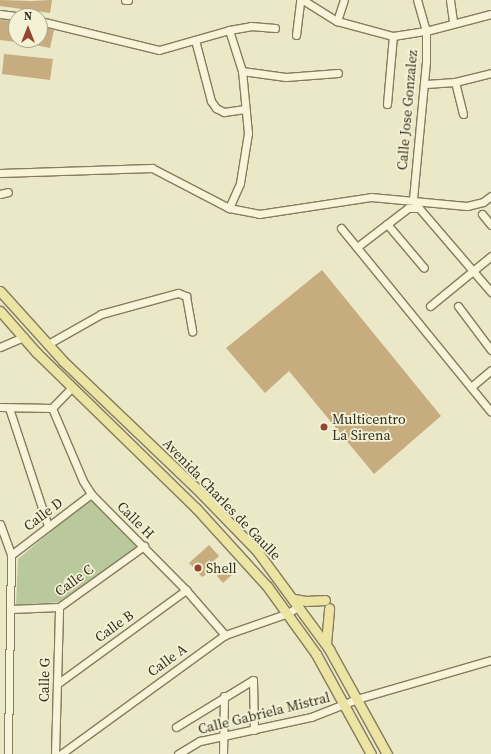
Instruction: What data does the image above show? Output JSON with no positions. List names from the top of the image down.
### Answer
{
  "streets": {
    "main road": ["Avenida Charles de Gaulle"],
    "street": [
      "Calle Jose Gonzalez",
      "Calle D",
      "Calle H",
      "Calle C",
      "Calle B",
      "Calle A",
      "Calle G",
      "Calle Gabriela Mistral"
    ]
  },
  "crossings": [
    ["Avenida Charles de Gaulle", "Calle A"],
    ["Avenida Charles de Gaulle", "Calle Gabriela Mistral"],
    ["Calle D", "Calle H"],
    ["Calle H", "Calle C"],
    ["Calle H", "Calle B"],
    ["Calle H", "Calle A"],
    ["Calle C", "Calle G"],
    ["Calle B", "Calle G"]
  ],
  "places": ["Multicentro La Sirena", "Shell"],
  "north": "top"
}
